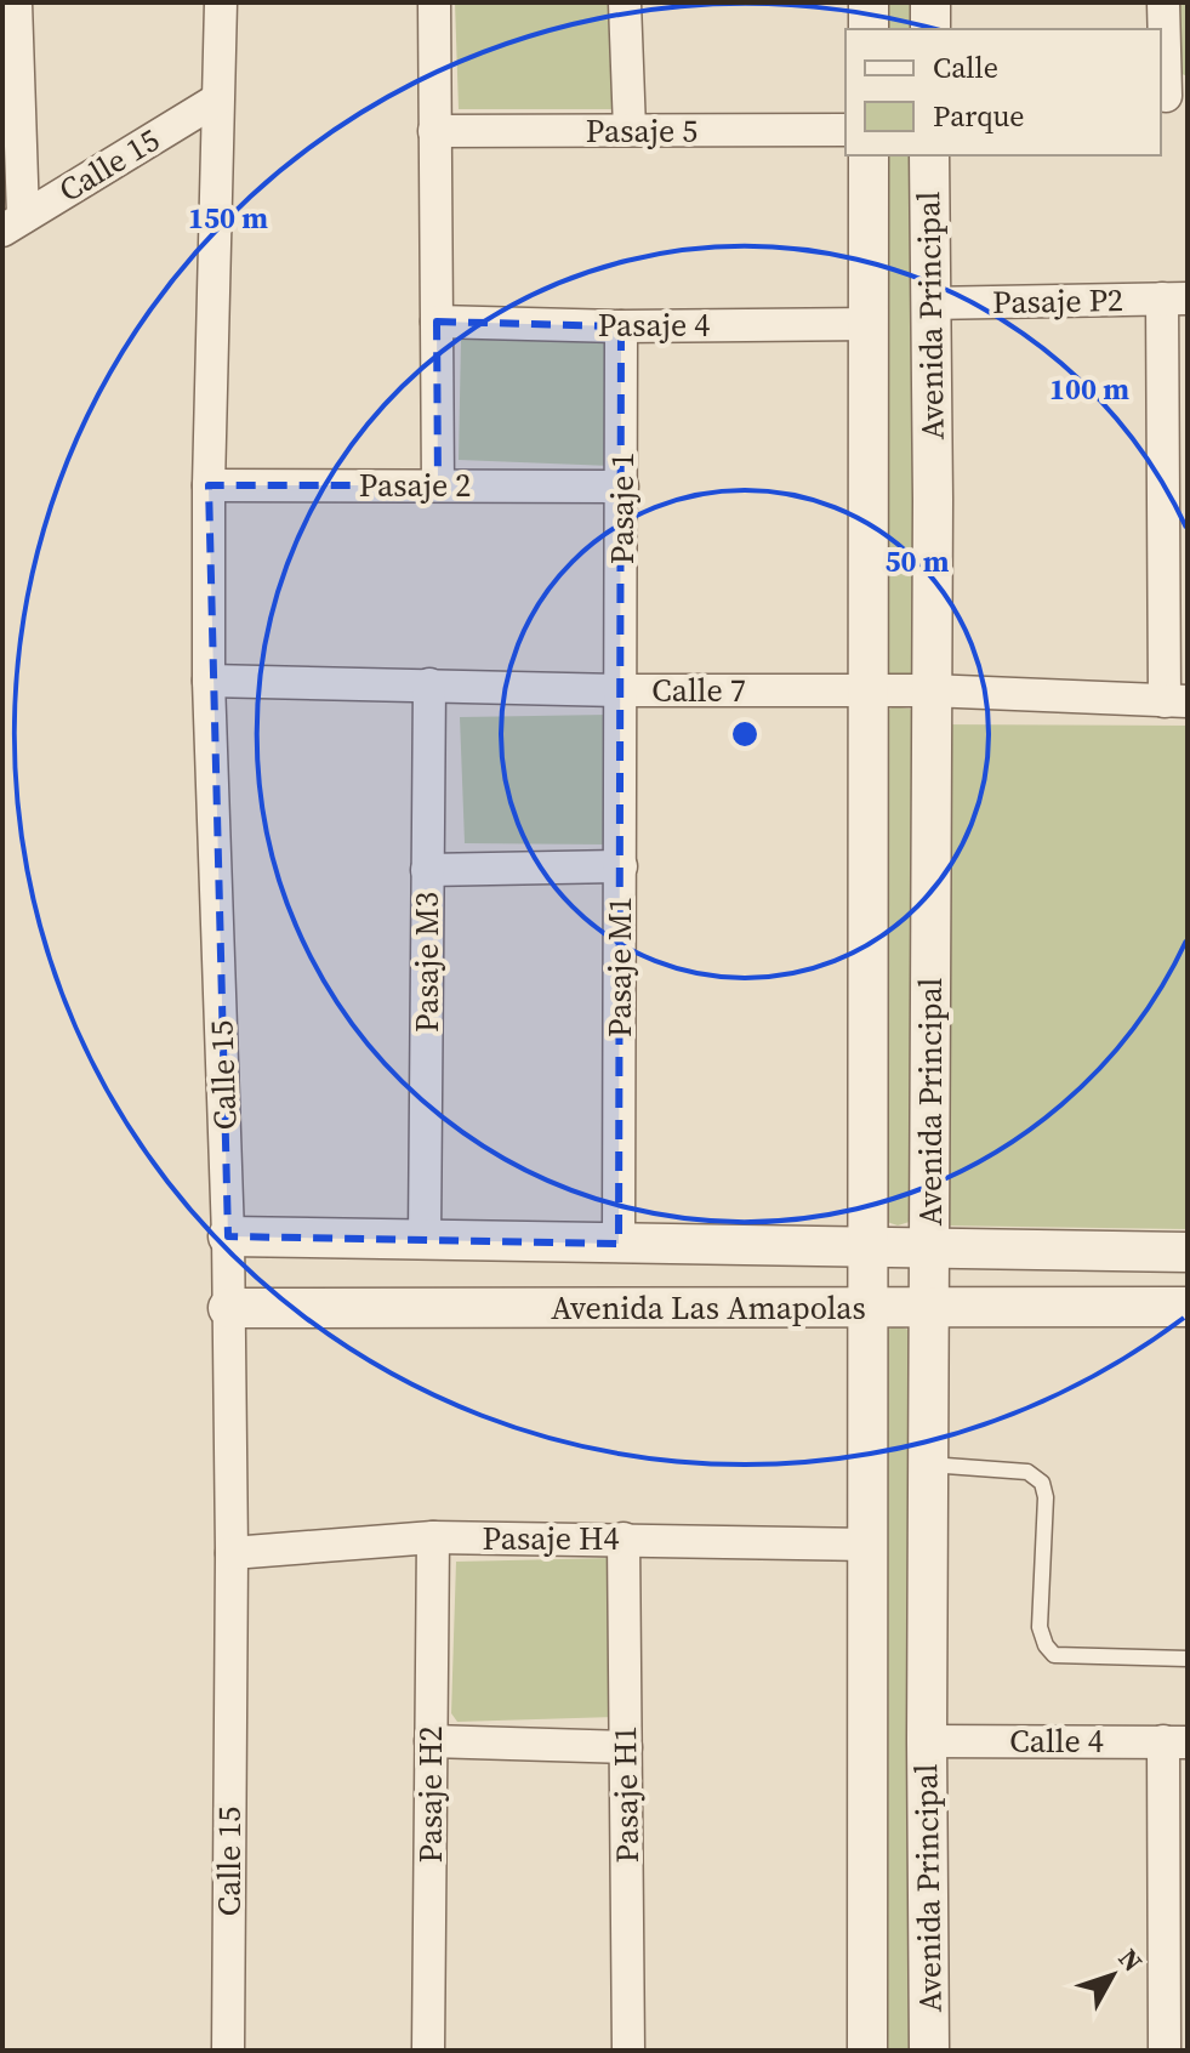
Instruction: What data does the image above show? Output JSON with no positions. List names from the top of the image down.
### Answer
{
  "streets": {
    "street": [
      "Pasaje 5",
      "Calle 15",
      "Pasaje P2",
      "Avenida Principal",
      "Pasaje 4",
      "Pasaje 2",
      "Pasaje 1",
      "Calle 7",
      "Pasaje M3",
      "Pasaje M1",
      "Avenida Las Amapolas",
      "Pasaje H4",
      "Calle 4",
      "Pasaje H2",
      "Pasaje H1"
    ]
  },
  "crossings": [
    ["Calle 15", "Pasaje 2"],
    ["Calle 15", "Calle 7"],
    ["Calle 15", "Avenida Las Amapolas"],
    ["Calle 15", "Pasaje H4"],
    ["Pasaje P2", "Avenida Principal"],
    ["Avenida Principal", "Pasaje 4"],
    ["Avenida Principal", "Calle 7"],
    ["Avenida Principal", "Avenida Las Amapolas"],
    ["Avenida Principal", "Pasaje H4"],
    ["Avenida Principal", "Calle 4"],
    ["Pasaje 4", "Pasaje 1"],
    ["Pasaje 2", "Pasaje 1"],
    ["Pasaje 1", "Calle 7"],
    ["Pasaje 1", "Pasaje M1"],
    ["Calle 7", "Pasaje M3"],
    ["Calle 7", "Pasaje M1"],
    ["Pasaje M3", "Avenida Las Amapolas"],
    ["Pasaje M1", "Avenida Las Amapolas"],
    ["Pasaje H4", "Pasaje H2"],
    ["Pasaje H4", "Pasaje H1"]
  ],
  "legend": ["Calle", "Parque"],
  "north": "top right",
  "rings": ["150 m", "100 m", "50 m"]
}
